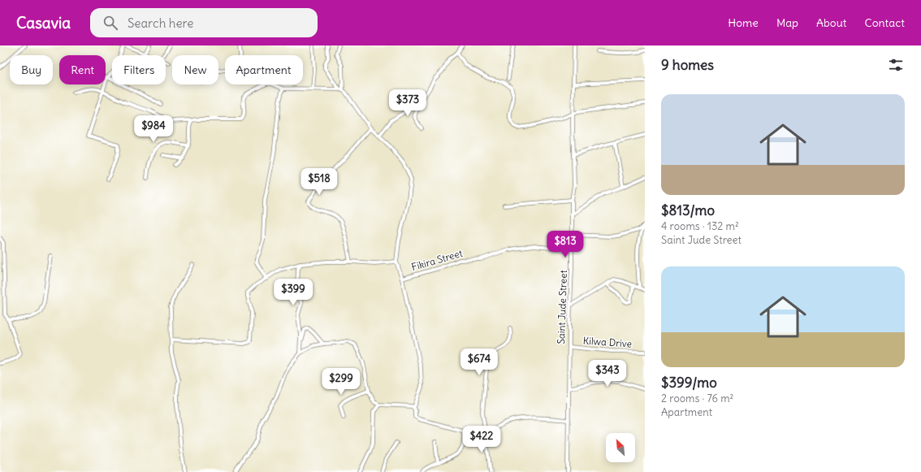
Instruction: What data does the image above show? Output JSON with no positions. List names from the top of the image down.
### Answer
{
  "streets": {
    "street": ["Fikira Street", "Saint Jude Street", "Kilwa Drive"]
  },
  "crossings": [
    ["Fikira Street", "Saint Jude Street"],
    ["Saint Jude Street", "Kilwa Drive"]
  ],
  "north": "top left",
  "page": {
    "header": "Casavia",
    "search": "Search here",
    "nav": [
      "Home",
      "Map",
      "About",
      "Contact"
    ],
    "heading": "9 homes",
    "chip": [
      "Buy",
      "Rent",
      "Filters",
      "New",
      "Apartment"
    ],
    "list": [
      {
        "name": "$813/mo",
        "note": "4 rooms · 132 m² · Saint Jude Street"
      },
      {
        "name": "$399/mo",
        "note": "2 rooms · 76 m² · Apartment"
      }
    ],
    "price": [
      "$373",
      "$984",
      "$518",
      "$813",
      "$399",
      "$674",
      "$343",
      "$299",
      "$422"
    ]
  }
}
